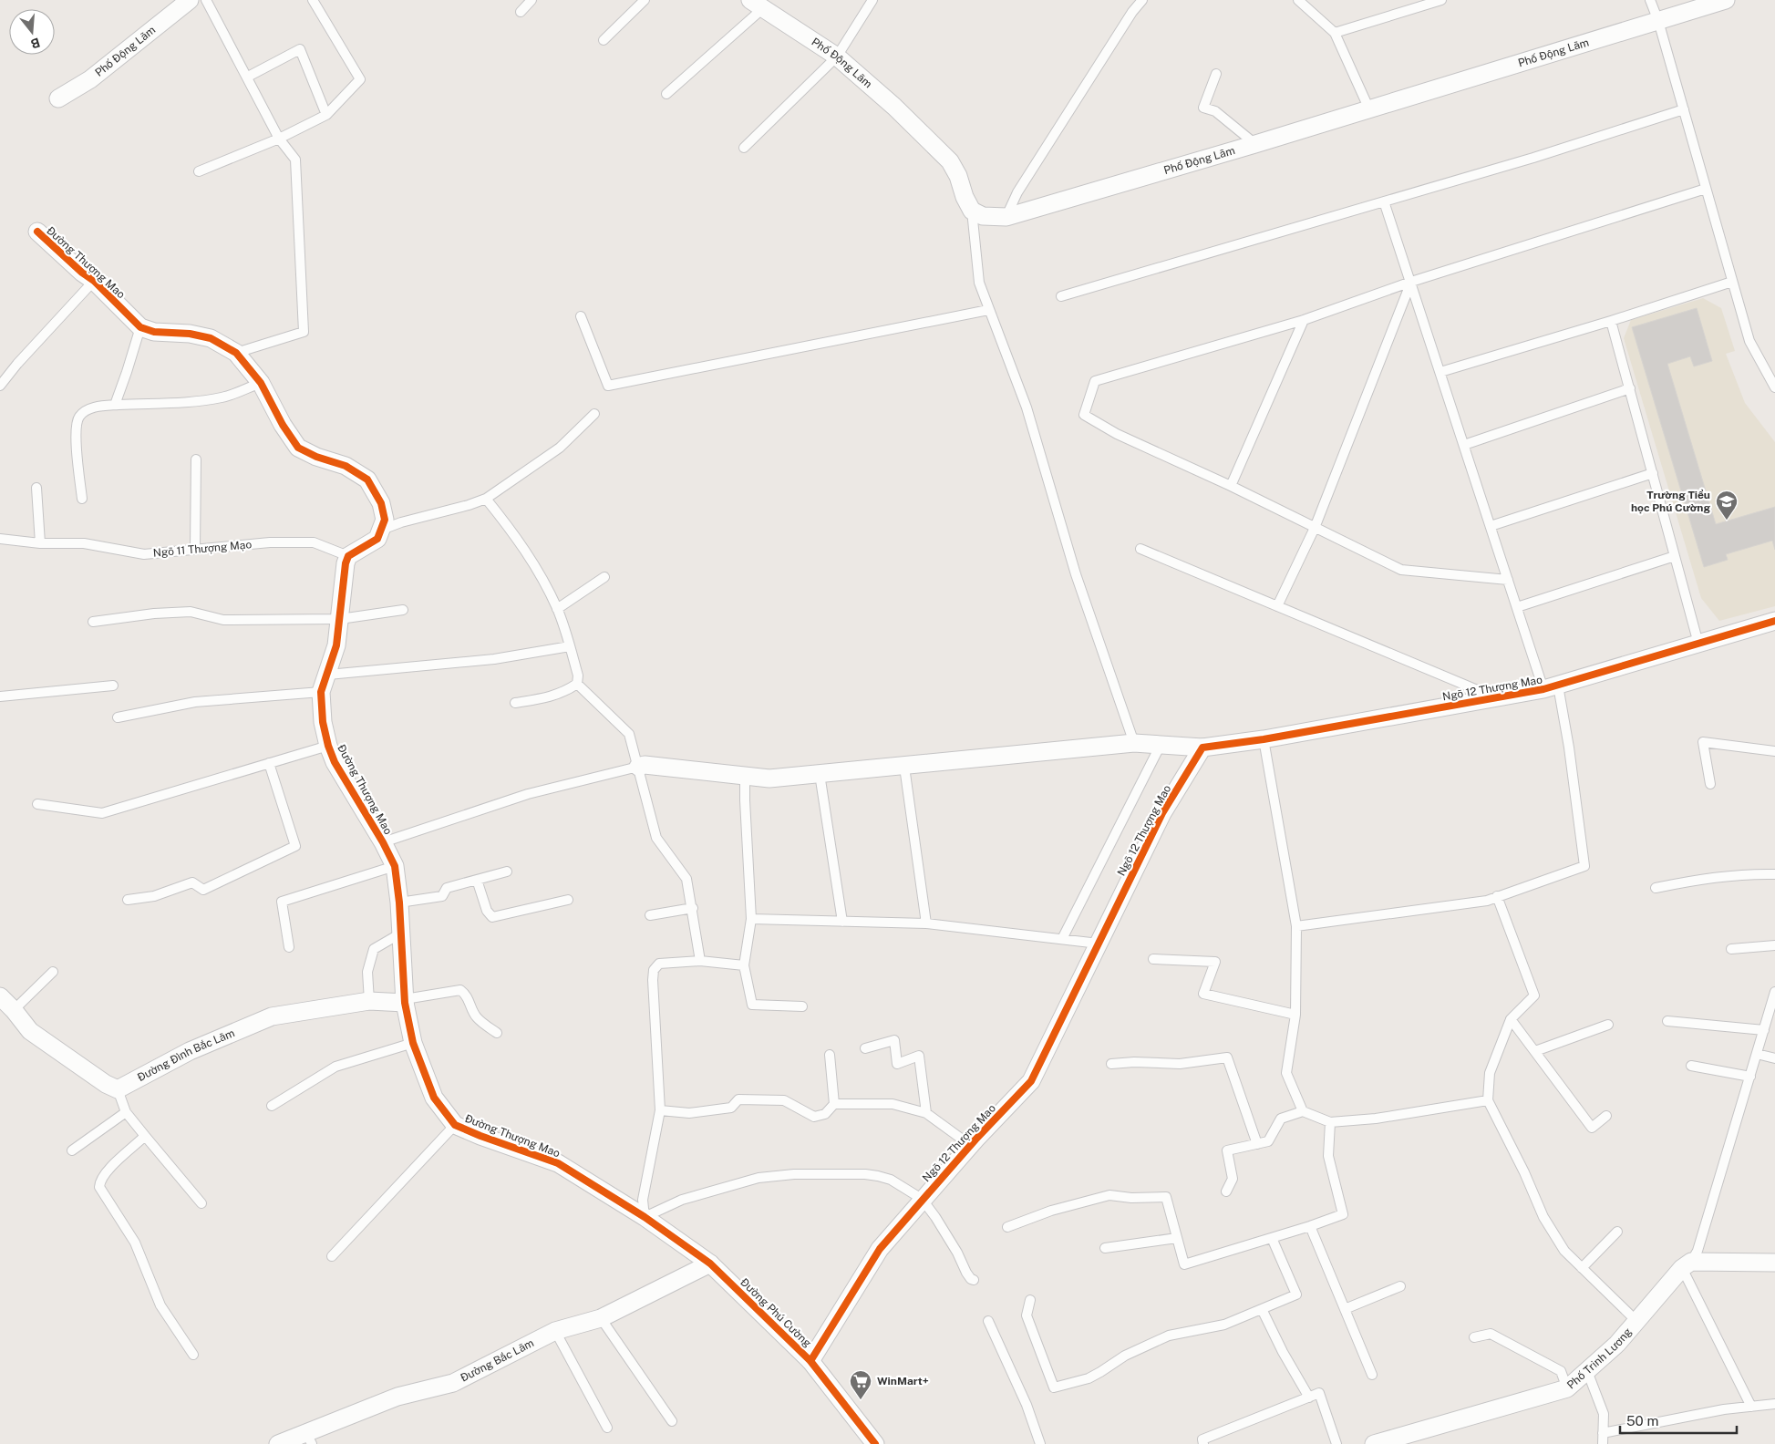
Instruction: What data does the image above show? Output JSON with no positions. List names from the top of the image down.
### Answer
{
  "streets": {
    "street": [
      "Phố Động Lãm",
      "Đường Thượng Mao",
      "Ngõ 12 Thượng Mao",
      "Đường Đình Bắc Lãm",
      "Đường Phú Cường",
      "Phố Trinh Lương",
      "Đường Bắc Lãm"
    ],
    "lane": ["Ngõ 11 Thượng Mạo"]
  },
  "crossings": [
    ["Đường Thượng Mao", "Ngõ 11 Thượng Mạo"],
    ["Đường Thượng Mao", "Đường Đình Bắc Lãm"],
    ["Đường Thượng Mao", "Đường Phú Cường"],
    ["Đường Thượng Mao", "Đường Bắc Lãm"],
    ["Ngõ 12 Thượng Mao", "Đường Phú Cường"],
    ["Đường Phú Cường", "Đường Bắc Lãm"]
  ],
  "places": {
    "school or university": ["Trường Tiểu học Phú Cường"],
    "supermarket": ["WinMart+"]
  },
  "scale_bar": "50 m",
  "north": "bottom"
}
